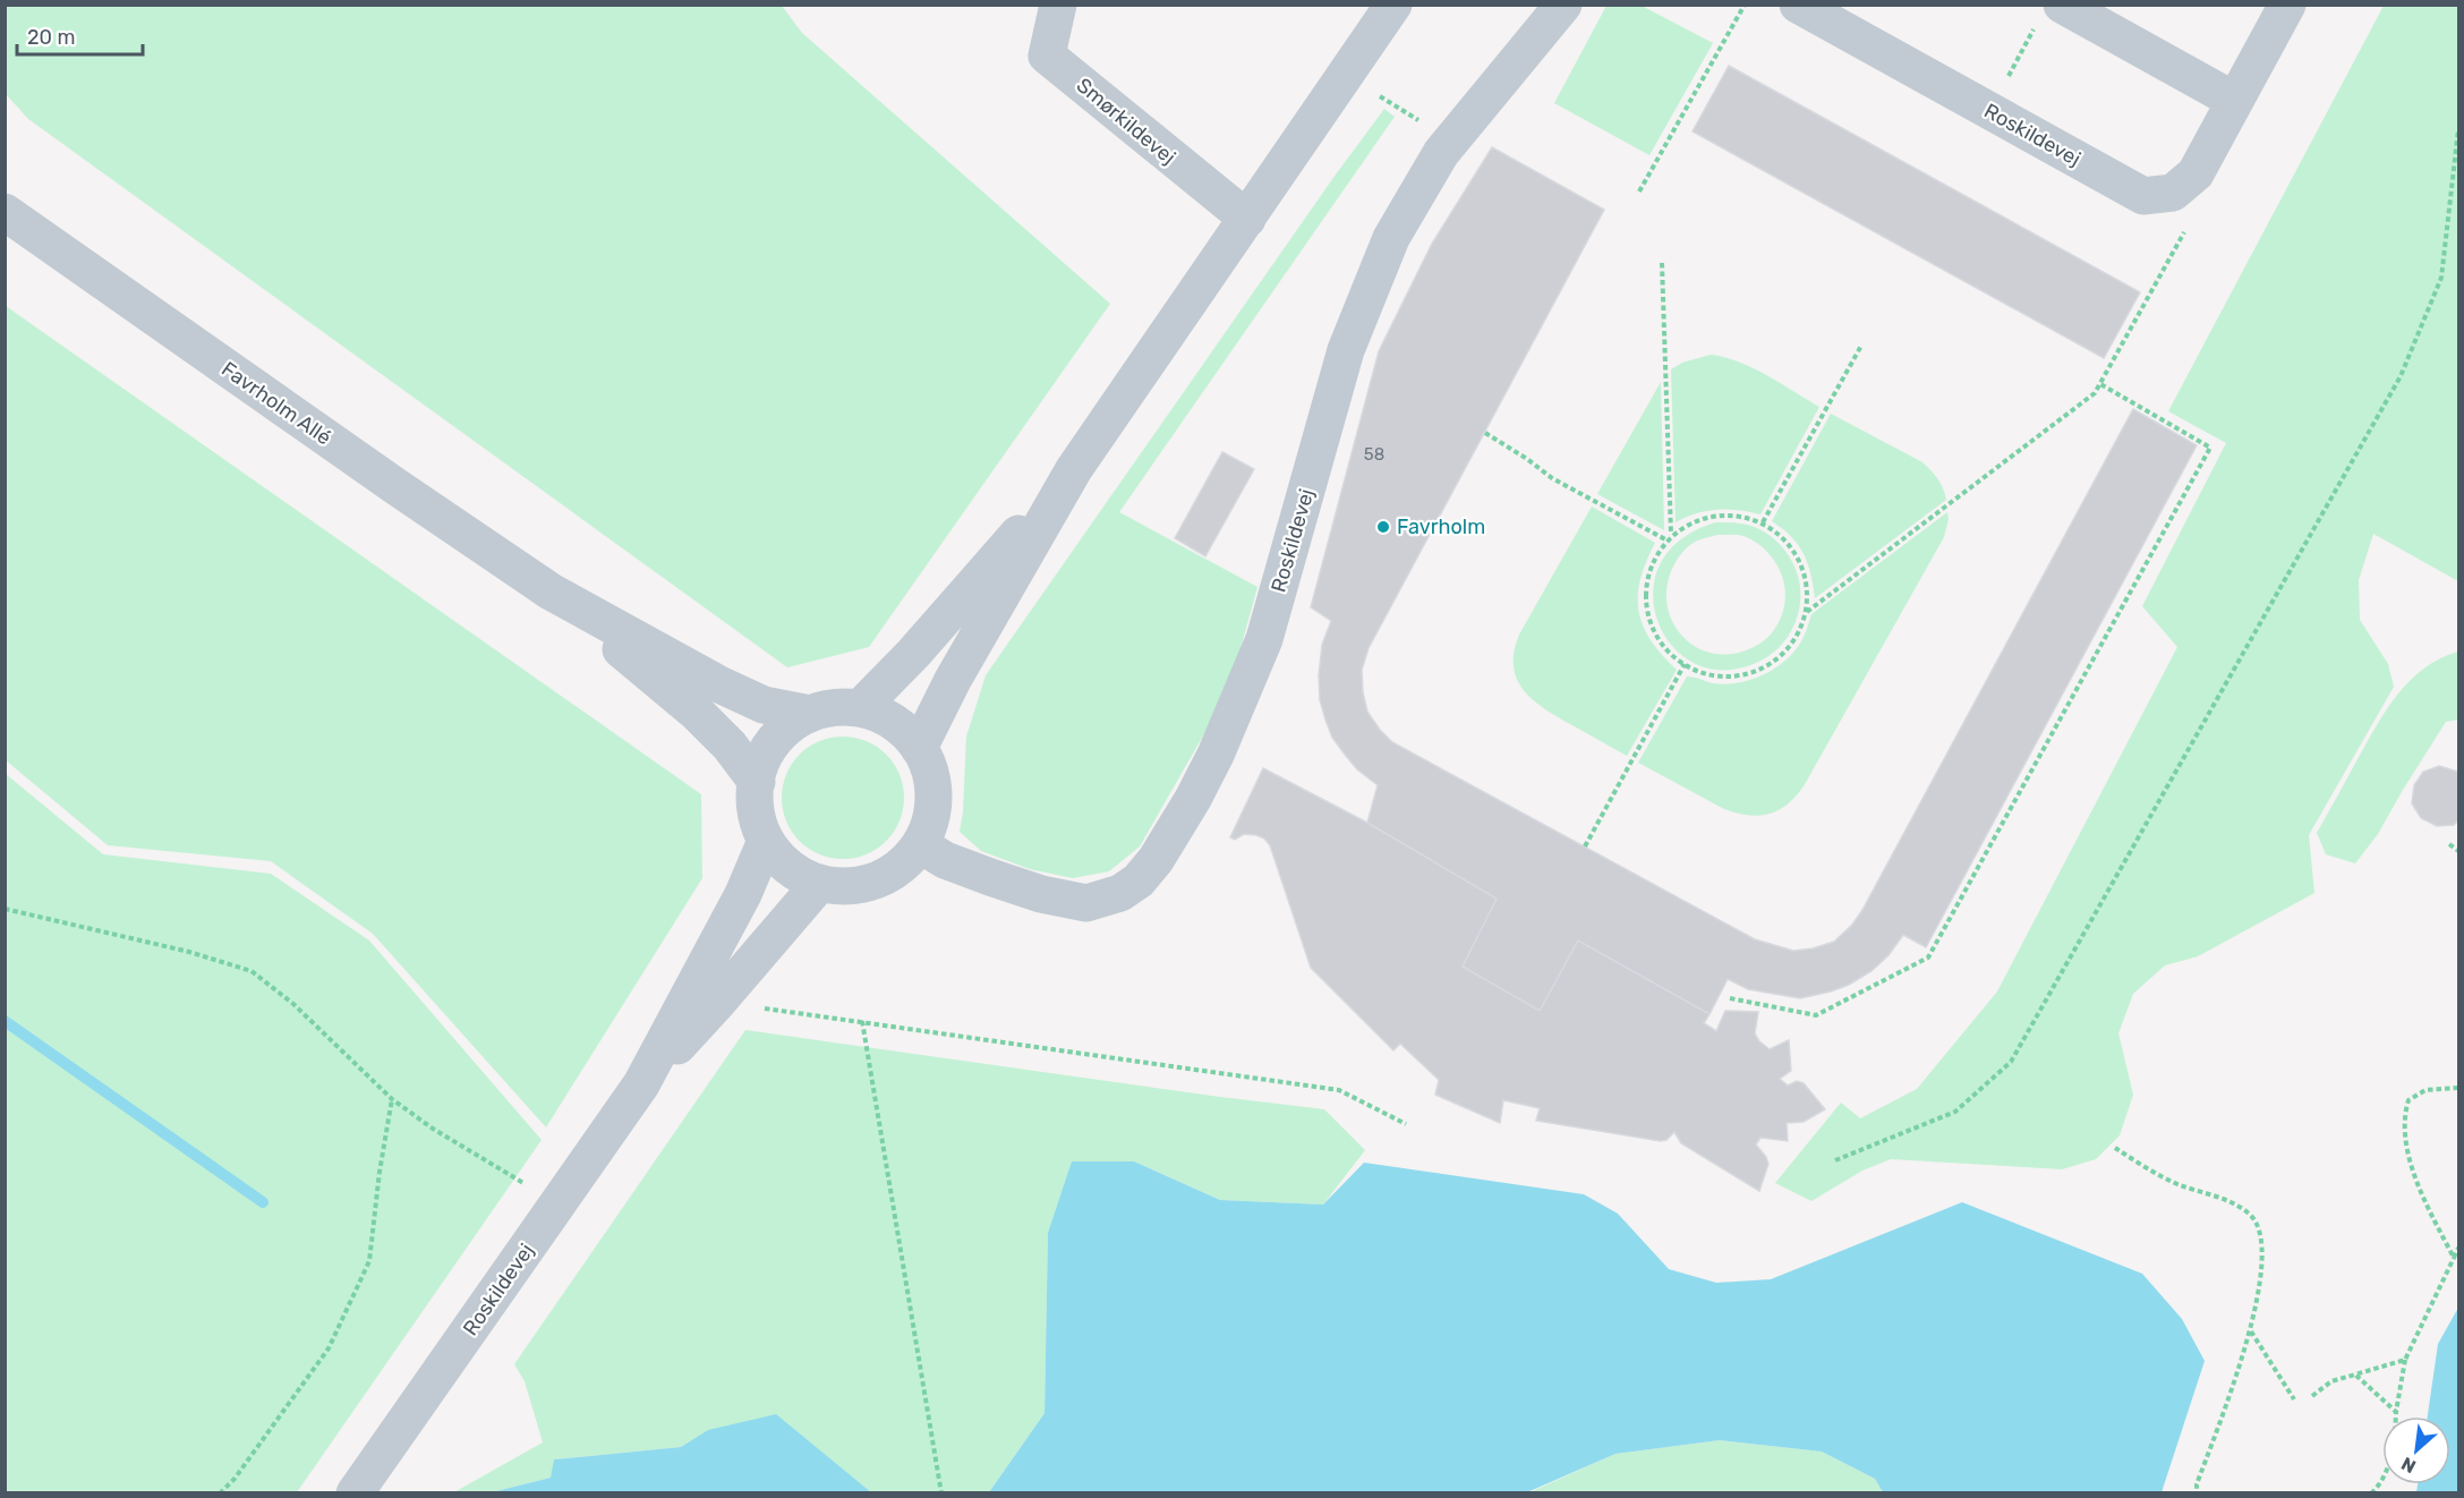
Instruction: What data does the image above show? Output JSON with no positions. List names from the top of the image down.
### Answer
{
  "streets": {
    "street": ["Smørkildevej", "Roskildevej", "Favrholm Allé"]
  },
  "crossings": [
    ["Roskildevej", "Favrholm Allé"]
  ],
  "places": ["Favrholm"],
  "house_numbers": ["58"],
  "scale_bar": "20 m",
  "north": "bottom left"
}
